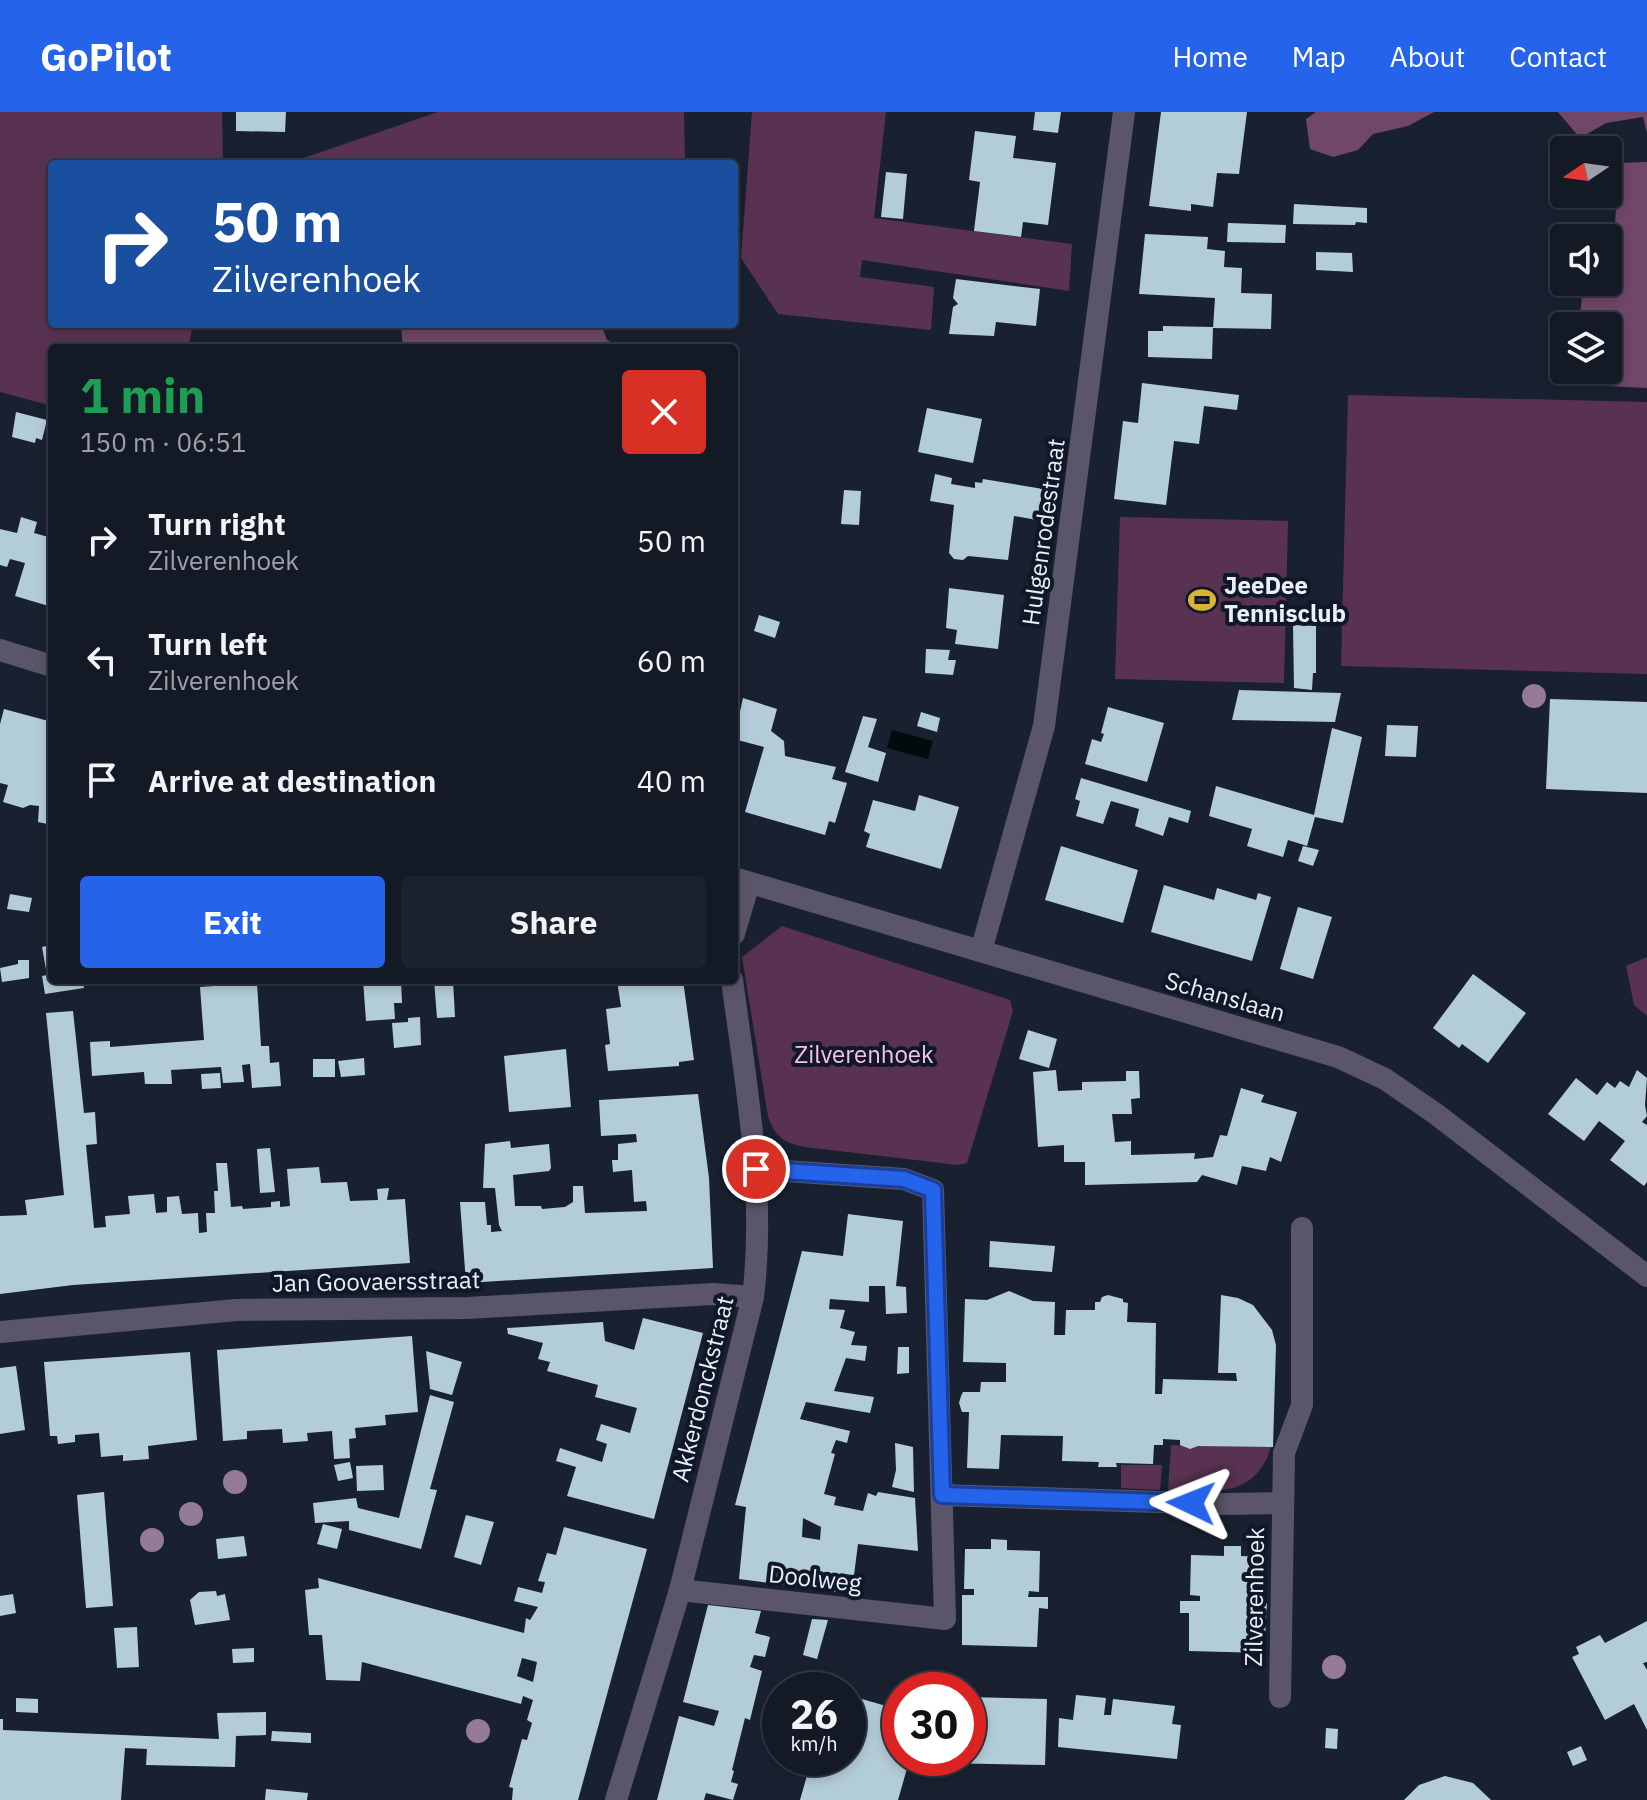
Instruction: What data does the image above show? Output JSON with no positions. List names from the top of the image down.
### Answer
{
  "streets": {
    "street": [
      "Hulgenrodestraat",
      "Schanslaan",
      "Jan Goovaersstraat",
      "Akkerdonckstraat",
      "Doolweg",
      "Zilverenhoek"
    ]
  },
  "crossings": [
    ["Hulgenrodestraat", "Schanslaan"],
    ["Jan Goovaersstraat", "Akkerdonckstraat"],
    ["Akkerdonckstraat", "Doolweg"],
    ["Doolweg", "Zilverenhoek"]
  ],
  "parks": ["Zilverenhoek"],
  "places": {
    "sports": ["JeeDee Tennisclub"]
  },
  "north": "left",
  "page": {
    "header": "GoPilot",
    "nav": [
      "Home",
      "Map",
      "About",
      "Contact"
    ],
    "turn": ["50 m", "Zilverenhoek"],
    "heading": ["1 min", "150 m · 06:51"],
    "list": [
      {
        "name": "Turn right",
        "note": "Zilverenhoek",
        "value": "50 m"
      },
      {
        "name": "Turn left",
        "note": "Zilverenhoek",
        "value": "60 m"
      },
      {
        "name": "Arrive at destination",
        "value": "40 m"
      }
    ],
    "buttons": ["Exit", "Share"],
    "speed": "26 km/h",
    "limit": "30"
  }
}
